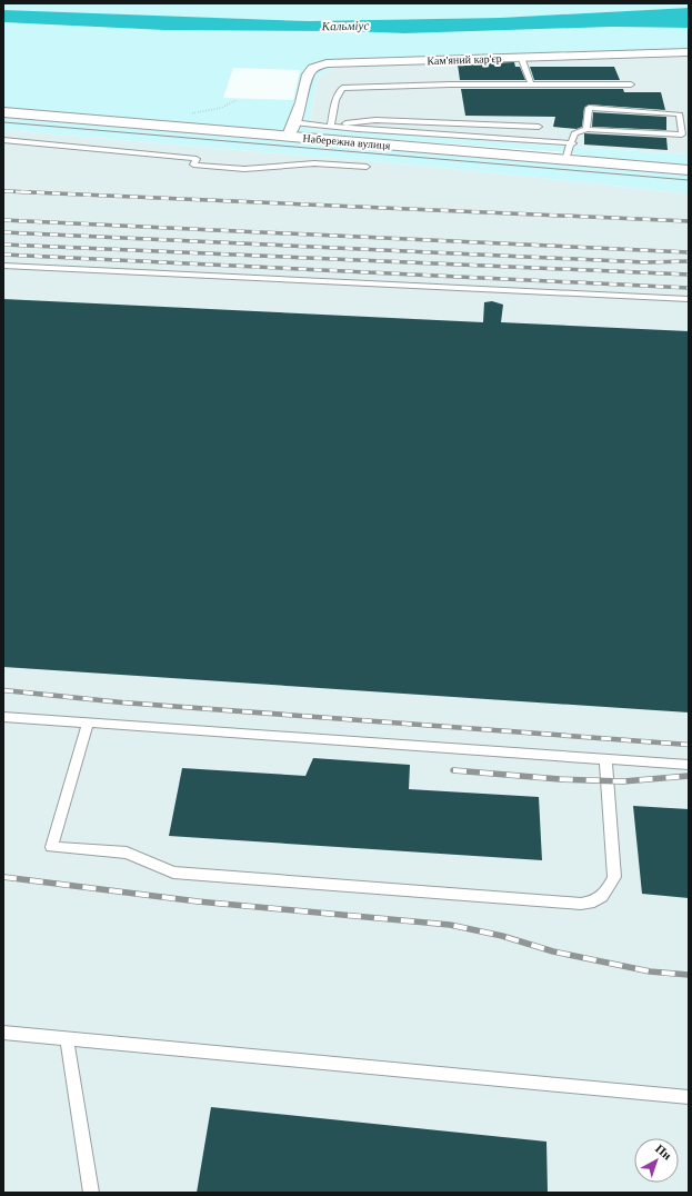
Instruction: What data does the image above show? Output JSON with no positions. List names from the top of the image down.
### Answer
{
  "streets": {
    "highway": ["Набережна вулиця"],
    "street": ["Кам'яний кар'єр"]
  },
  "crossings": [
    ["Кам'яний кар'єр", "Набережна вулиця"]
  ],
  "water": ["Кальміус"],
  "north": "top right"
}
